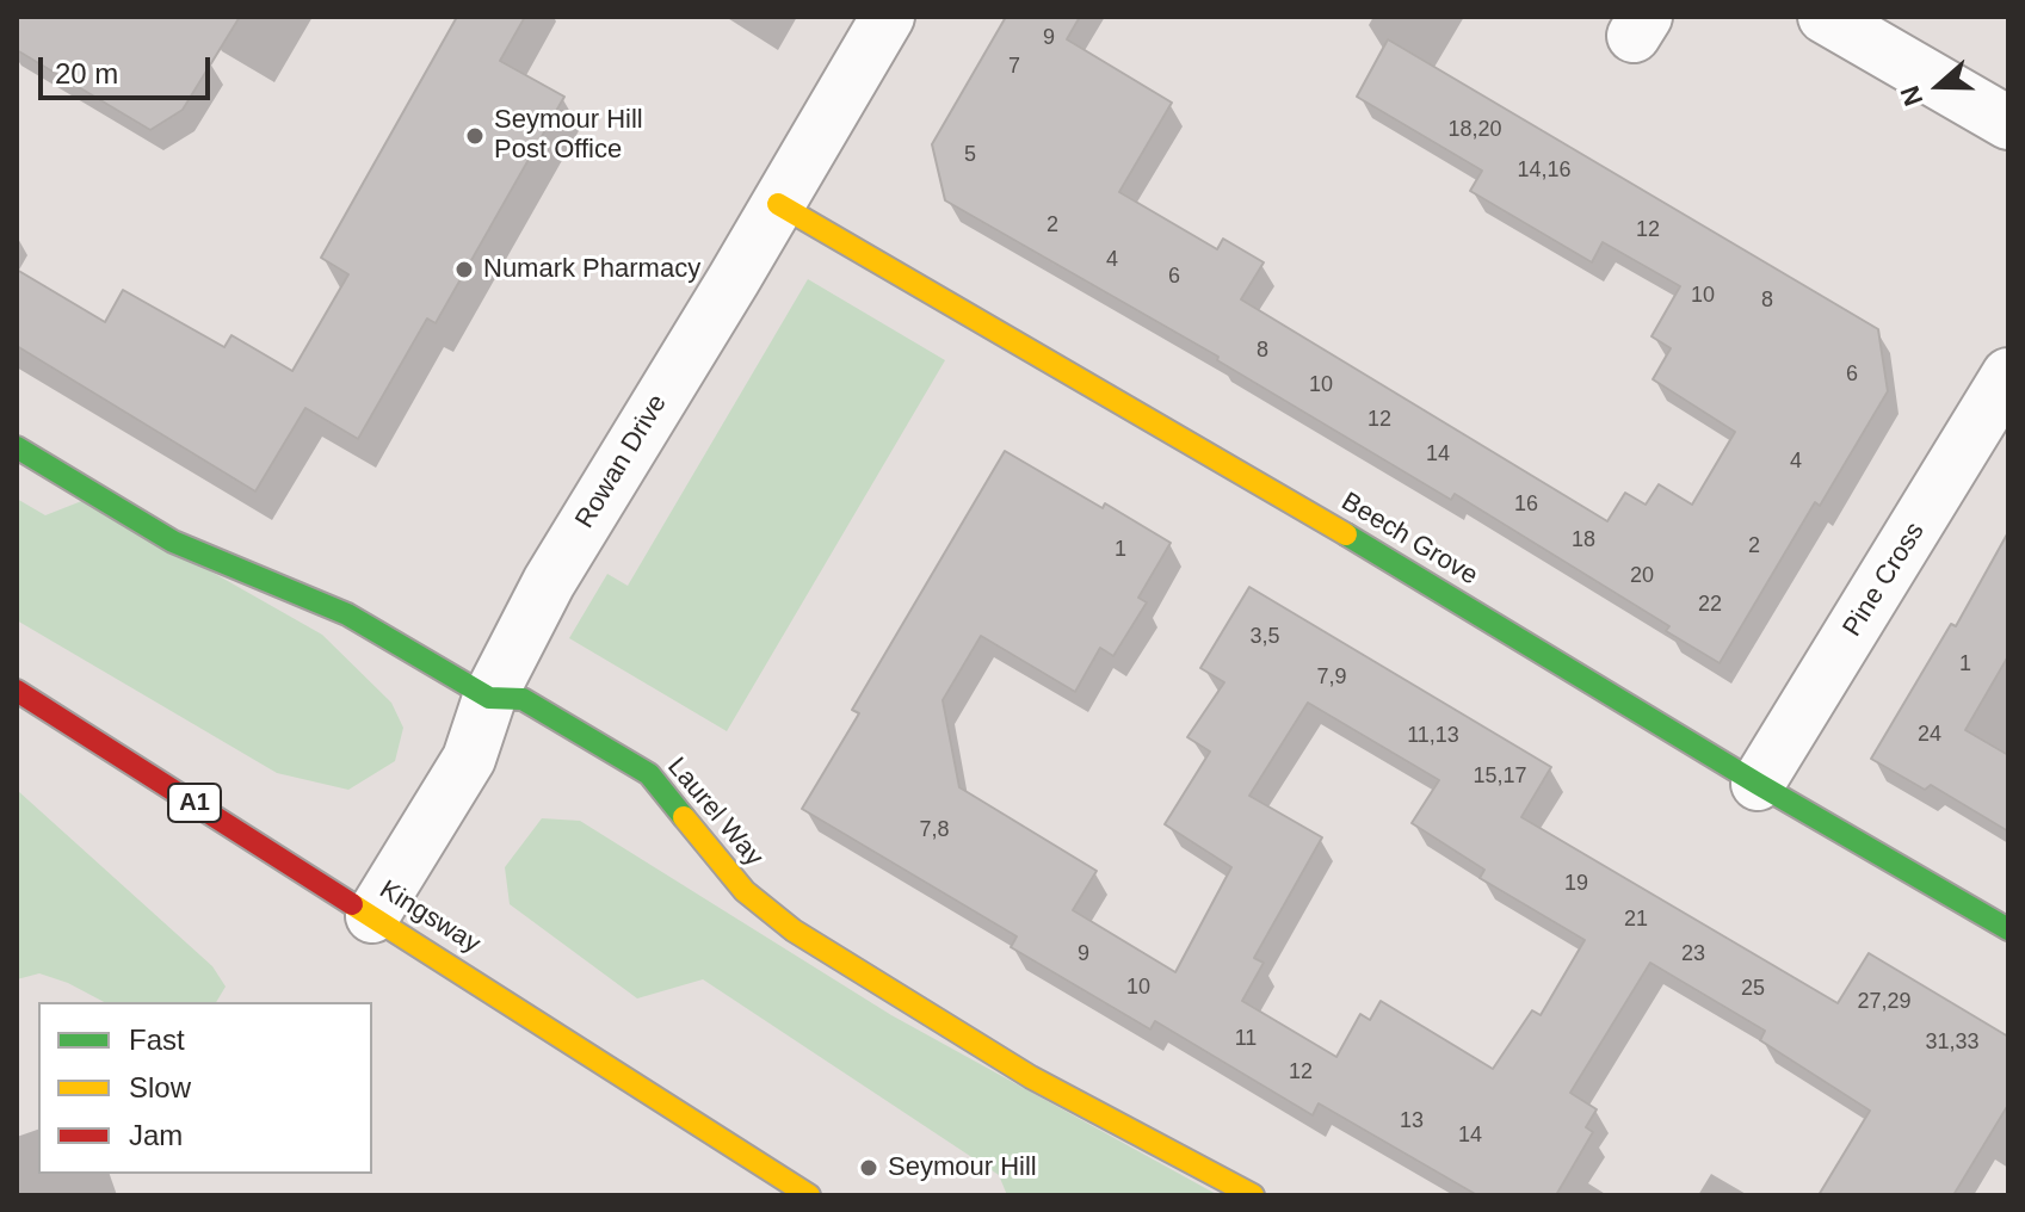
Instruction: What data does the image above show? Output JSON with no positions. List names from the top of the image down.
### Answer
{
  "streets": {
    "street": [
      "Rowan Drive",
      "Beech Grove",
      "Pine Cross",
      "A1",
      "Laurel Way",
      "Kingsway"
    ]
  },
  "crossings": [
    ["Rowan Drive", "Beech Grove"],
    ["Rowan Drive", "Laurel Way"],
    ["Rowan Drive", "Kingsway"],
    ["Beech Grove", "Pine Cross"]
  ],
  "places": ["Seymour Hill Post Office", "Numark Pharmacy", "Seymour Hill"],
  "house_numbers": [
    "9",
    "7",
    "18,20",
    "5",
    "14,16",
    "2",
    "12",
    "4",
    "6",
    "10",
    "8",
    "8",
    "6",
    "10",
    "12",
    "14",
    "4",
    "16",
    "18",
    "2",
    "1",
    "20",
    "22",
    "3,5",
    "1",
    "7,9",
    "24",
    "11,13",
    "15,17",
    "7,8",
    "19",
    "21",
    "9",
    "23",
    "10",
    "25",
    "27,29",
    "11",
    "31,33",
    "12",
    "13",
    "14"
  ],
  "legend": ["Fast", "Slow", "Jam"],
  "scale_bar": "20 m",
  "north": "left"
}
